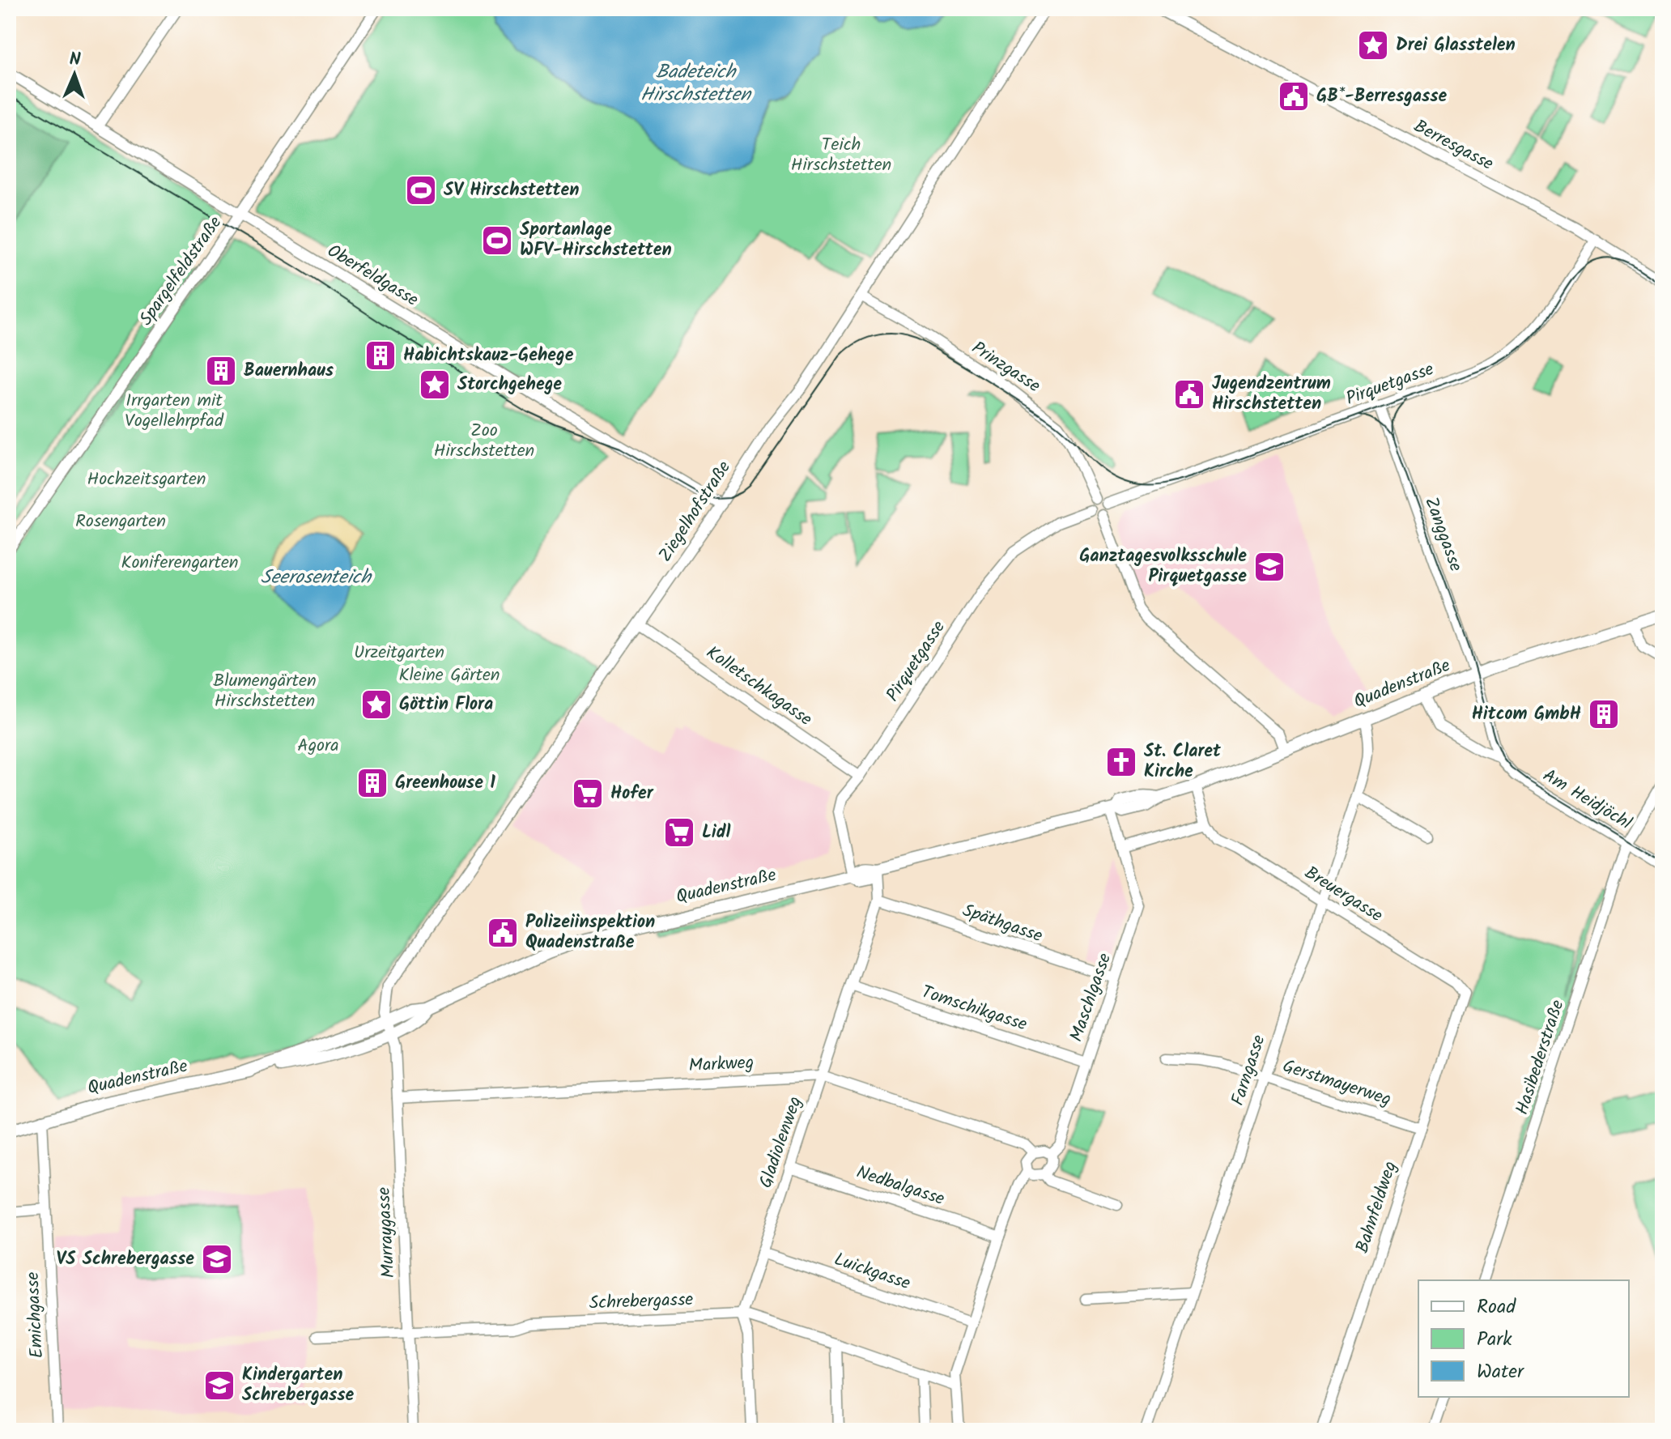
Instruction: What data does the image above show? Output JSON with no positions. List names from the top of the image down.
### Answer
{
  "streets": {
    "street": [
      "Berresgasse",
      "Spargelfeldstraße",
      "Oberfeldgasse",
      "Prinzgasse",
      "Pirquetgasse",
      "Ziegelhofstraße",
      "Zanggasse",
      "Quadenstraße",
      "Kolletschkagasse",
      "Am Heidjöchl",
      "Breuergasse",
      "Späthgasse",
      "Maschlgasse",
      "Tomschikgasse",
      "Hasibederstraße",
      "Markweg",
      "Farngasse",
      "Gerstmayerweg",
      "Gladiolenweg",
      "Nedbalgasse",
      "Bahnfeldweg",
      "Murraygasse",
      "Luickgasse",
      "Schrebergasse",
      "Emichgasse"
    ]
  },
  "crossings": [
    ["Berresgasse", "Pirquetgasse"],
    ["Spargelfeldstraße", "Oberfeldgasse"],
    ["Oberfeldgasse", "Ziegelhofstraße"],
    ["Prinzgasse", "Pirquetgasse"],
    ["Prinzgasse", "Ziegelhofstraße"],
    ["Pirquetgasse", "Zanggasse"],
    ["Pirquetgasse", "Quadenstraße"],
    ["Pirquetgasse", "Kolletschkagasse"],
    ["Ziegelhofstraße", "Quadenstraße"],
    ["Ziegelhofstraße", "Kolletschkagasse"],
    ["Ziegelhofstraße", "Murraygasse"],
    ["Zanggasse", "Quadenstraße"],
    ["Zanggasse", "Am Heidjöchl"],
    ["Quadenstraße", "Am Heidjöchl"],
    ["Quadenstraße", "Maschlgasse"],
    ["Quadenstraße", "Farngasse"],
    ["Quadenstraße", "Gladiolenweg"],
    ["Quadenstraße", "Murraygasse"],
    ["Quadenstraße", "Emichgasse"],
    ["Am Heidjöchl", "Hasibederstraße"],
    ["Breuergasse", "Farngasse"],
    ["Breuergasse", "Bahnfeldweg"],
    ["Späthgasse", "Maschlgasse"],
    ["Späthgasse", "Gladiolenweg"],
    ["Maschlgasse", "Tomschikgasse"],
    ["Maschlgasse", "Markweg"],
    ["Tomschikgasse", "Gladiolenweg"],
    ["Markweg", "Gladiolenweg"],
    ["Markweg", "Murraygasse"],
    ["Farngasse", "Gerstmayerweg"],
    ["Gerstmayerweg", "Bahnfeldweg"],
    ["Gladiolenweg", "Nedbalgasse"],
    ["Gladiolenweg", "Luickgasse"],
    ["Gladiolenweg", "Schrebergasse"],
    ["Murraygasse", "Schrebergasse"]
  ],
  "water": ["Badeteich Hirschstetten", "Seerosenteich"],
  "parks": [
    "Teich Hirschstetten",
    "Irrgarten mit Vogellehrpfad",
    "Zoo Hirschstetten",
    "Hochzeitsgarten",
    "Rosengarten",
    "Koniferengarten",
    "Urzeitgarten",
    "Kleine Gärten",
    "Blumengärten Hirschstetten",
    "Agora"
  ],
  "places": {
    "place": ["Drei Glasstelen", "Storchgehege", "Göttin Flora"],
    "public building": ["GB*-Berresgasse", "Jugendzentrum Hirschstetten", "Polizeiinspektion Quadenstraße"],
    "sports": ["SV Hirschstetten", "Sportanlage WFV-Hirschstetten"],
    "building": [
      "Habichtskauz-Gehege",
      "Bauernhaus",
      "Hitcom GmbH",
      "Greenhouse 1"
    ],
    "school or university": ["Ganztagesvolksschule Pirquetgasse", "VS Schrebergasse", "Kindergarten Schrebergasse"],
    "church": ["St. Claret Kirche"],
    "supermarket": ["Hofer", "Lidl"]
  },
  "legend": ["Road", "Park", "Water"],
  "north": "top"
}
